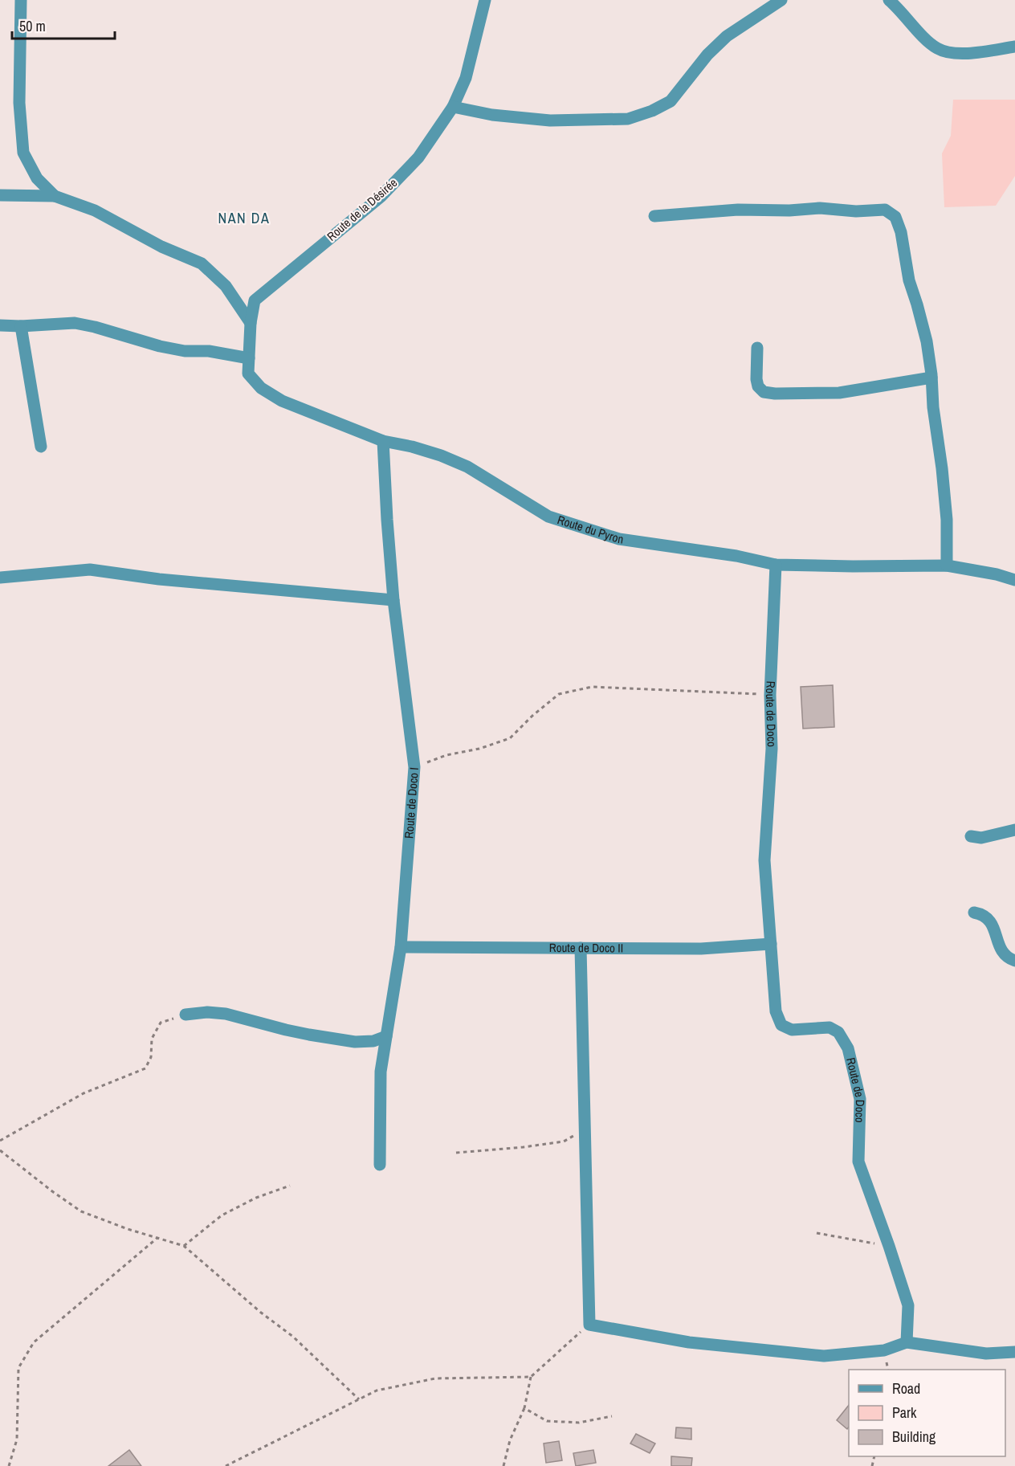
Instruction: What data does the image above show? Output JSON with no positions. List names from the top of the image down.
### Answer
{
  "streets": {
    "street": [
      "Route de la Désirée",
      "Route du Pyron",
      "Route de Doco",
      "Route de Doco I",
      "Route de Doco II"
    ]
  },
  "crossings": [
    ["Route de la Désirée", "Route du Pyron"],
    ["Route du Pyron", "Route de Doco"],
    ["Route du Pyron", "Route de Doco I"],
    ["Route de Doco", "Route de Doco II"],
    ["Route de Doco I", "Route de Doco II"]
  ],
  "districts": ["NAN DA"],
  "legend": ["Road", "Park", "Building"],
  "scale_bar": "50 m"
}
